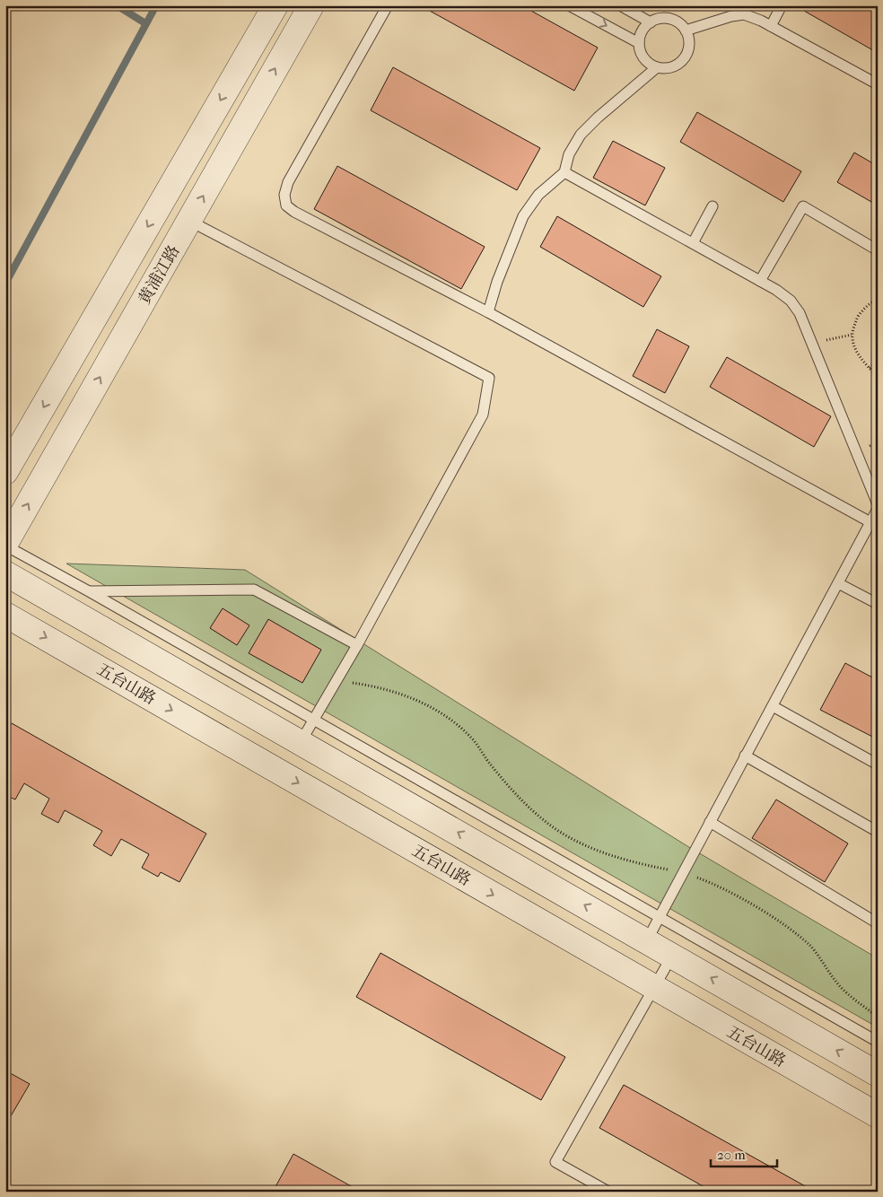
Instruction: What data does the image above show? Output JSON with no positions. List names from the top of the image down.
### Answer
{
  "streets": {
    "main road": ["黄浦江路", "五台山路"]
  },
  "scale_bar": "20 m"
}
